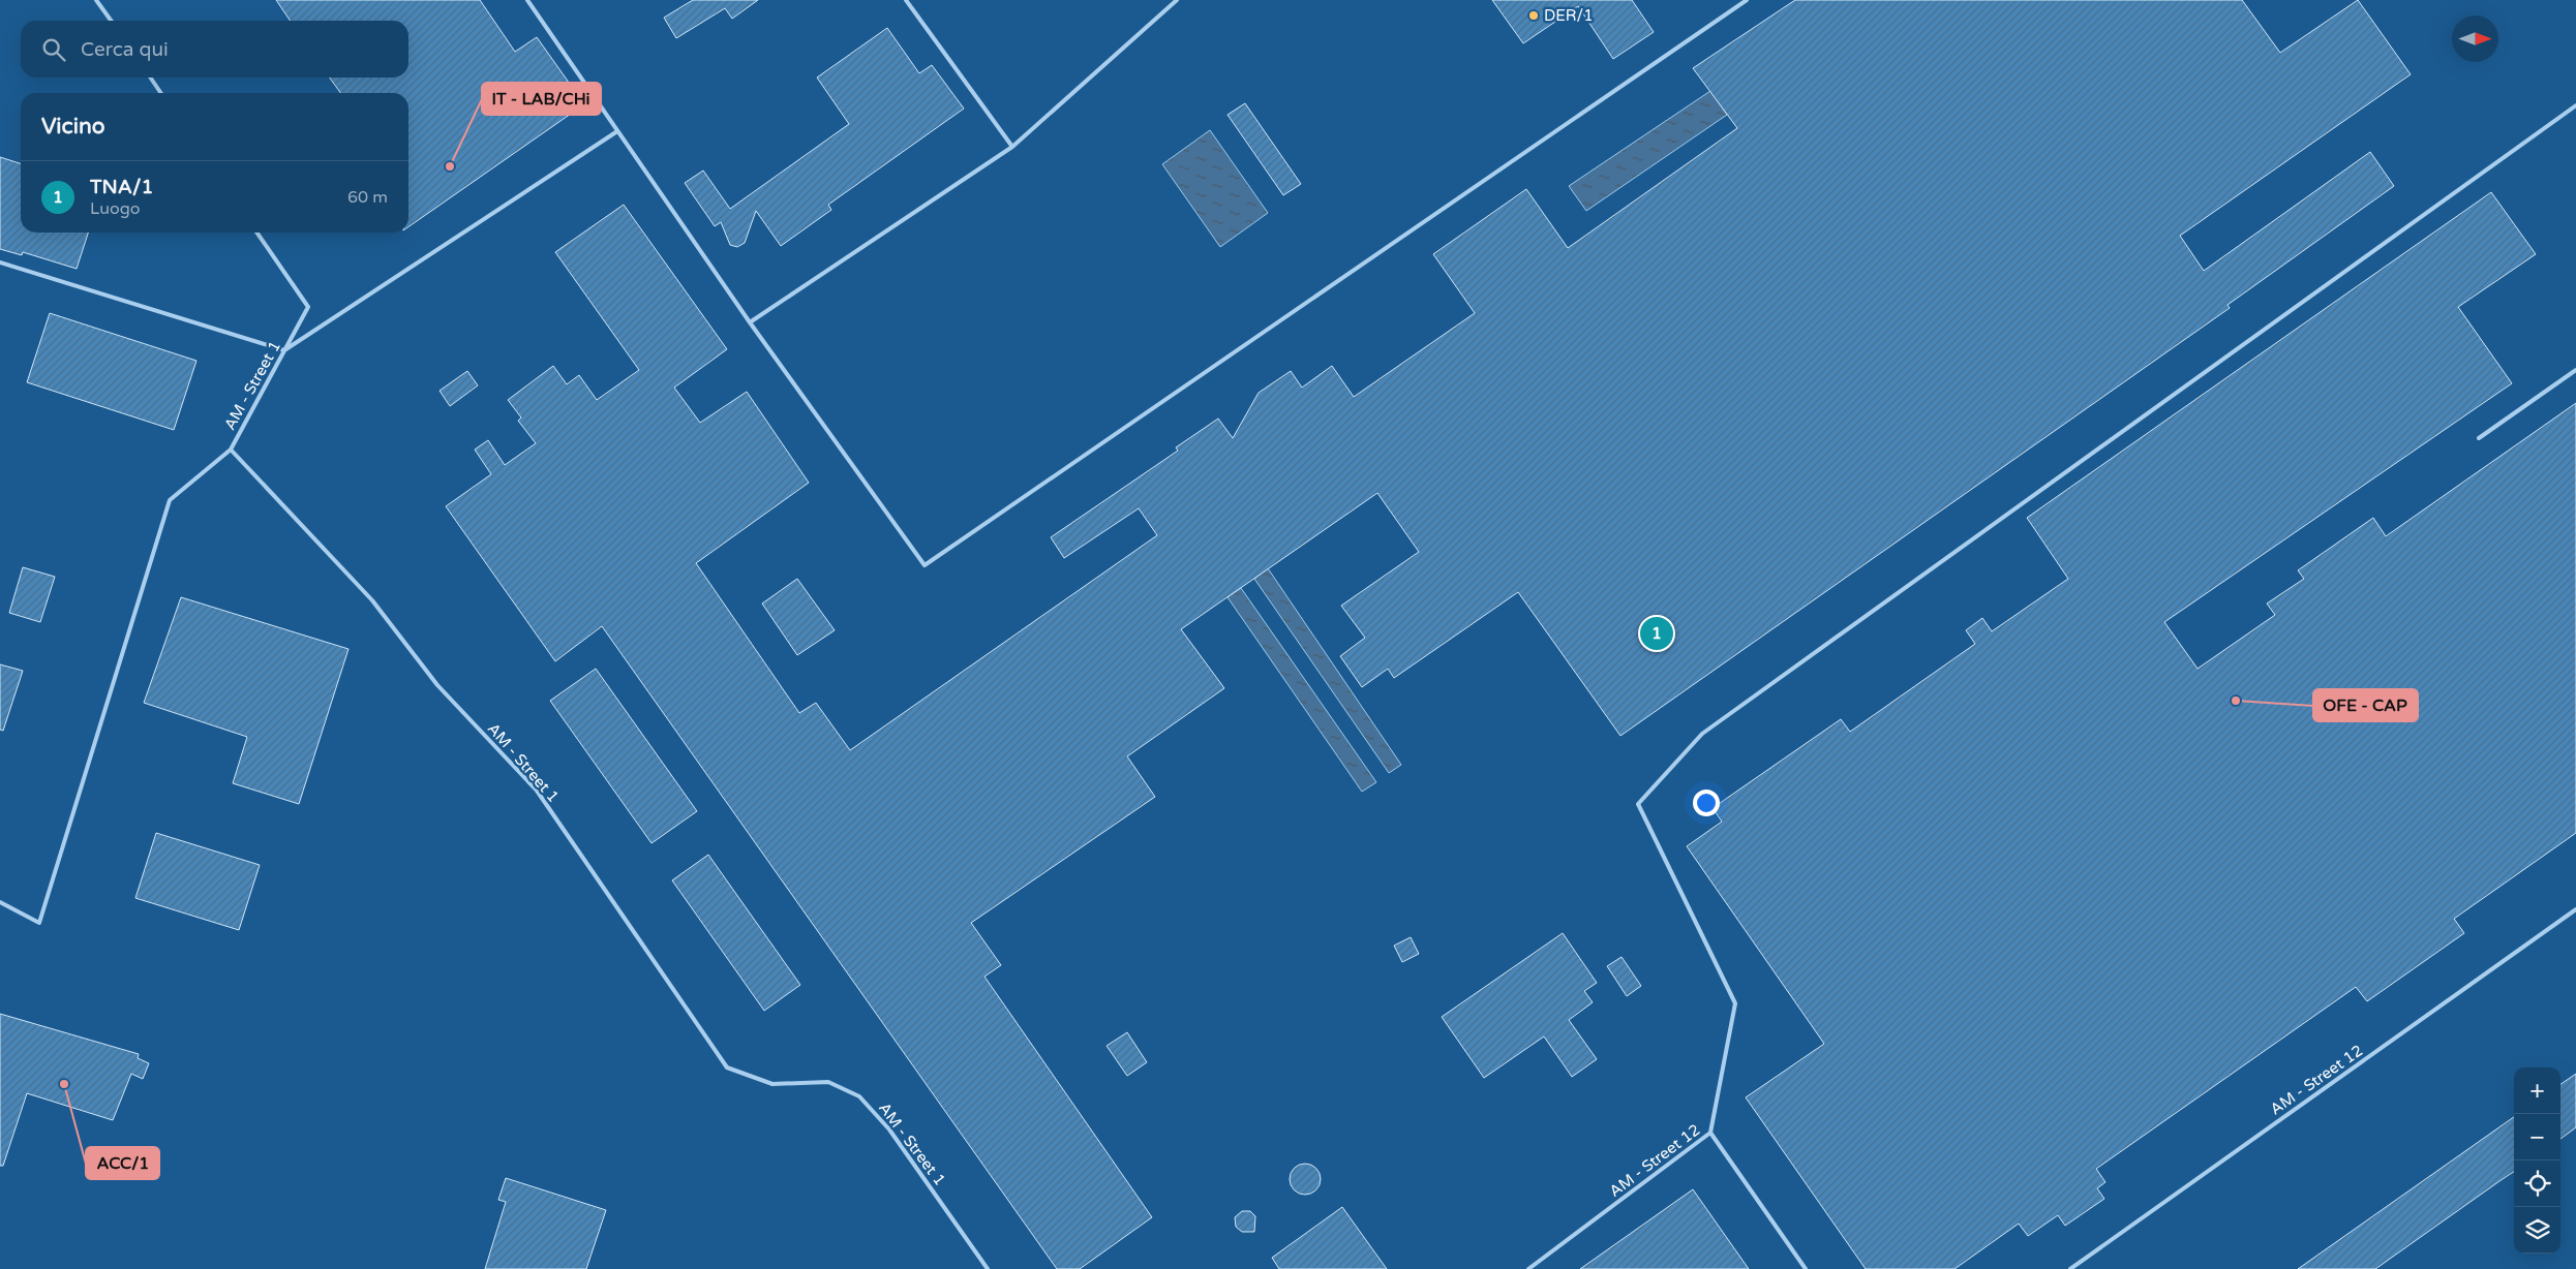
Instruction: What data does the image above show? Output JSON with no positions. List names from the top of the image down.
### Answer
{
  "streets": {
    "lane": ["AM - Street 1", "AM - Street 12"]
  },
  "places": [
    "DER/1",
    "IT - LAB/CHi",
    "OFE - CAP",
    "ACC/1"
  ],
  "north": "right",
  "page": {
    "search": "Cerca qui",
    "heading": "Vicino",
    "list": [
      {
        "mark": "1",
        "name": "TNA/1",
        "note": "Luogo",
        "value": "60 m"
      }
    ],
    "pins": "1",
    "map_buttons": ["+", "−"]
  }
}
